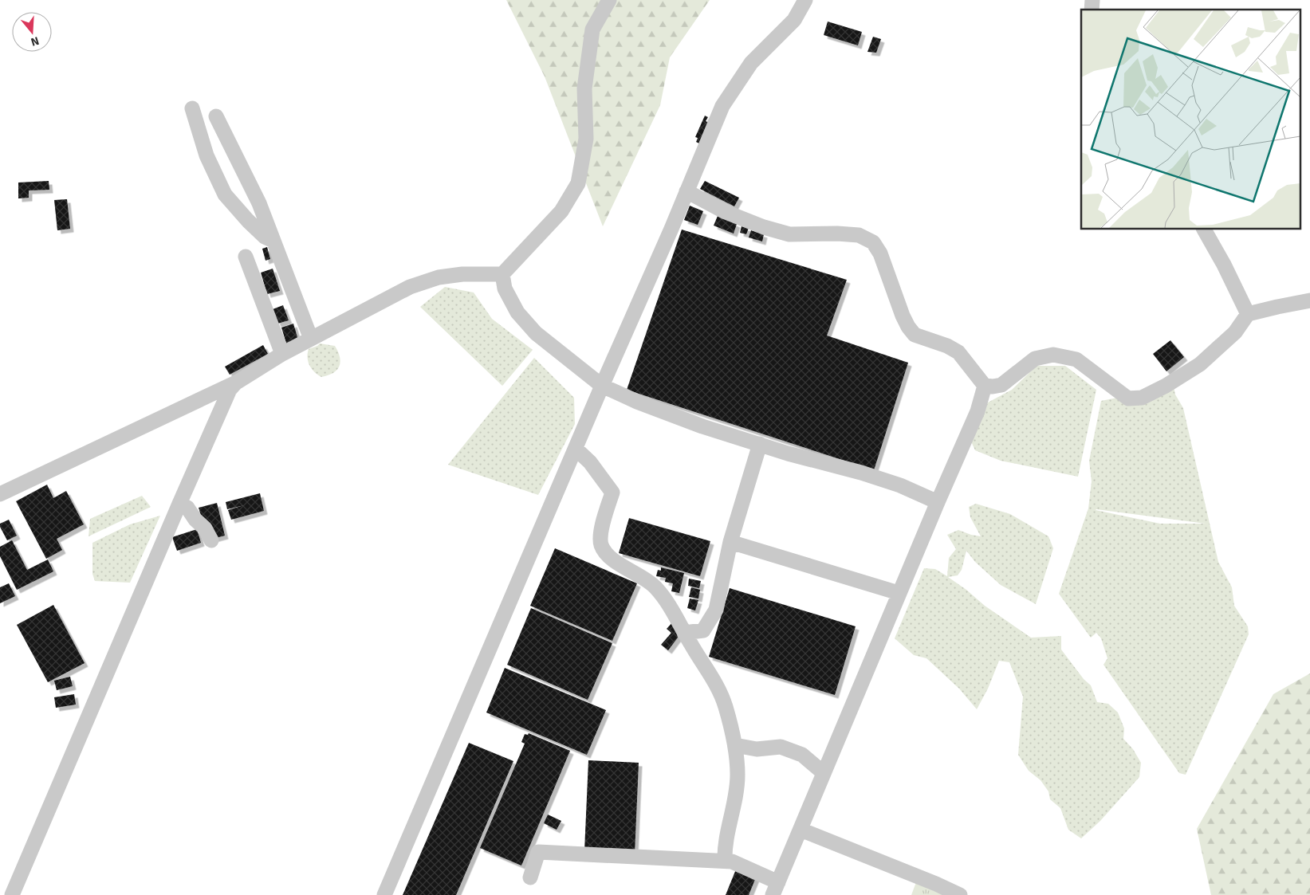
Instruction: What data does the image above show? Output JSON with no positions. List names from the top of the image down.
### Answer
{
  "north": "bottom"
}
